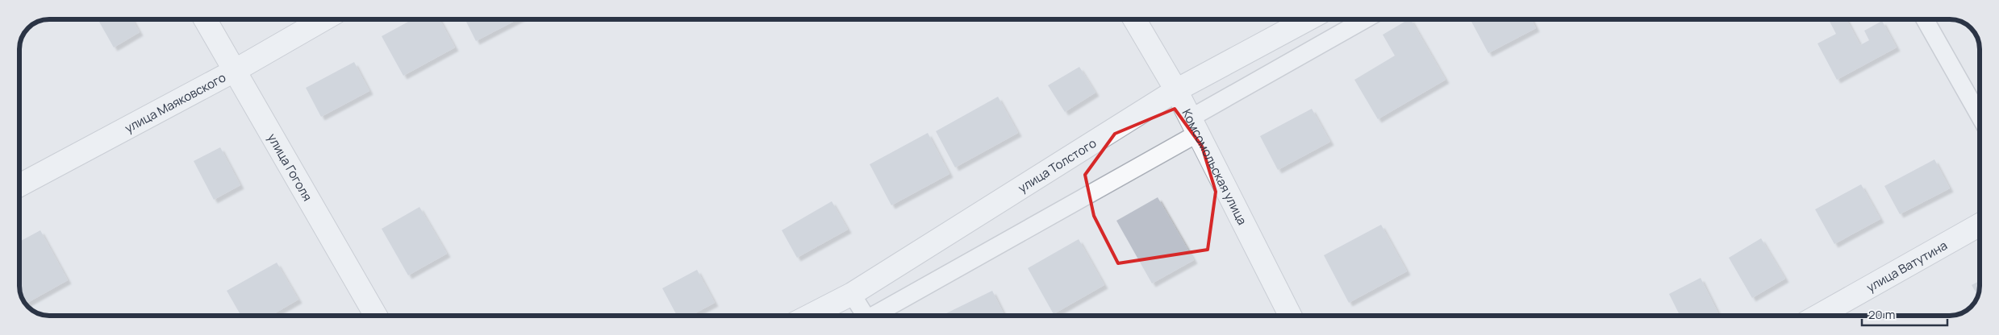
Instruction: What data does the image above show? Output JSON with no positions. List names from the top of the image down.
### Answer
{
  "streets": {
    "street": [
      "улица Маяковского",
      "улица Толстого",
      "Комсомольская улица",
      "улица Гоголя",
      "улица Ватутина"
    ]
  },
  "crossings": [
    ["улица Маяковского", "улица Гоголя"],
    ["улица Толстого", "Комсомольская улица"]
  ],
  "scale_bar": "20 m"
}
